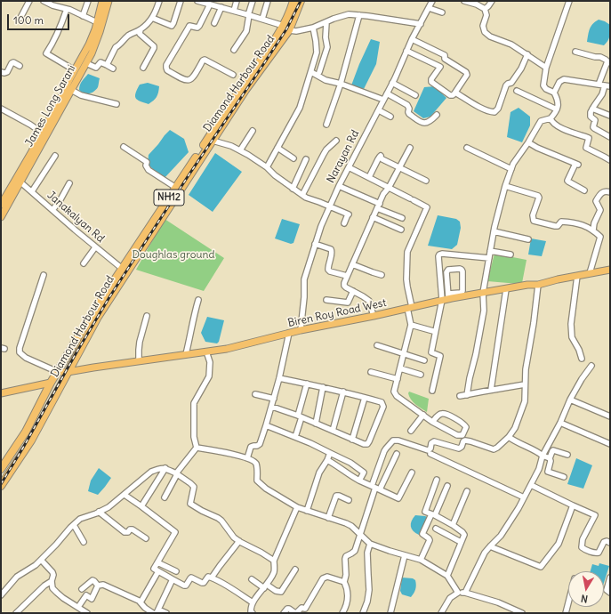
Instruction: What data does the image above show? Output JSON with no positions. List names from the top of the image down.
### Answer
{
  "streets": {
    "highway": ["Diamond Harbour Road", "NH12"],
    "main road": ["James Long Sarani", "Biren Roy Road West"],
    "street": ["Narayan Rd", "Janakalyan Rd"]
  },
  "crossings": [
    ["Diamond Harbour Road", "Janakalyan Rd"],
    ["Diamond Harbour Road", "Biren Roy Road West"],
    ["James Long Sarani", "Janakalyan Rd"],
    ["Narayan Rd", "Biren Roy Road West"]
  ],
  "parks": ["Doughlas ground"],
  "scale_bar": "100 m",
  "north": "bottom"
}
